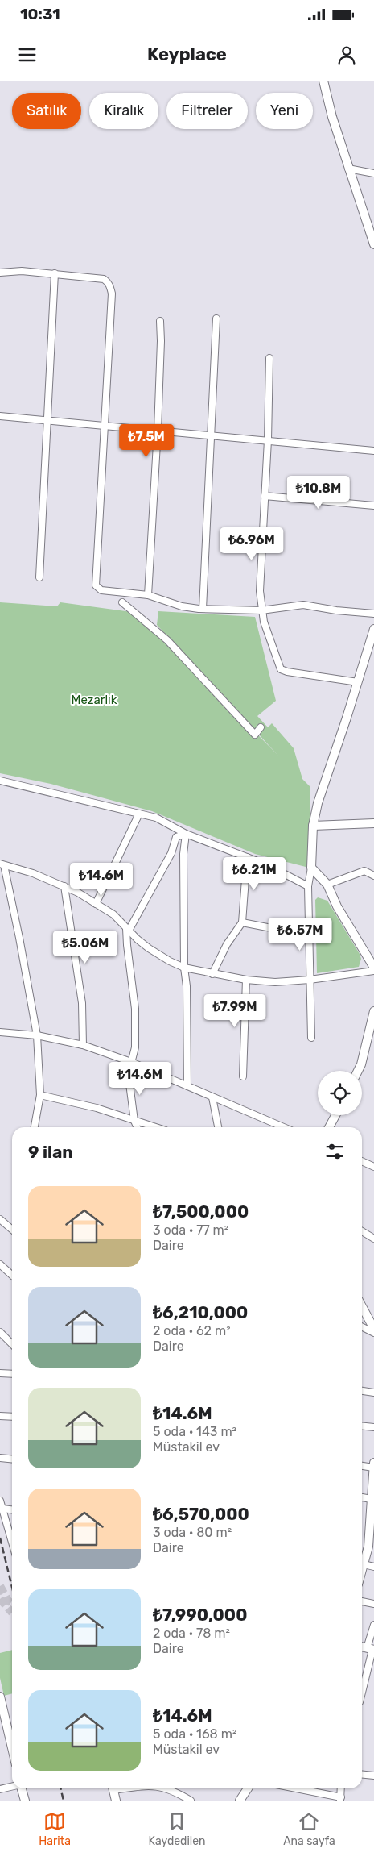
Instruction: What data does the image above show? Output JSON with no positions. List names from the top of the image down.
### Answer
{
  "parks": ["Mezarlık"],
  "page": {
    "status": "10:31",
    "header": "Keyplace",
    "chip": [
      "Satılık",
      "Kiralık",
      "Filtreler",
      "Yeni"
    ],
    "price": [
      "₺7.5M",
      "₺10.8M",
      "₺6.96M",
      "₺6.21M",
      "₺14.6M",
      "₺6.57M",
      "₺5.06M",
      "₺7.99M",
      "₺14.6M"
    ],
    "heading": "9 ilan",
    "list": [
      {
        "name": "₺7,500,000",
        "note": "3 oda · 77 m² · Daire"
      },
      {
        "name": "₺6,210,000",
        "note": "2 oda · 62 m² · Daire"
      },
      {
        "name": "₺14.6M",
        "note": "5 oda · 143 m² · Müstakil ev"
      },
      {
        "name": "₺6,570,000",
        "note": "3 oda · 80 m² · Daire"
      },
      {
        "name": "₺7,990,000",
        "note": "2 oda · 78 m² · Daire"
      },
      {
        "name": "₺14.6M",
        "note": "5 oda · 168 m² · Müstakil ev"
      }
    ],
    "tabs": ["Harita", "Kaydedilen", "Ana sayfa"]
  }
}
